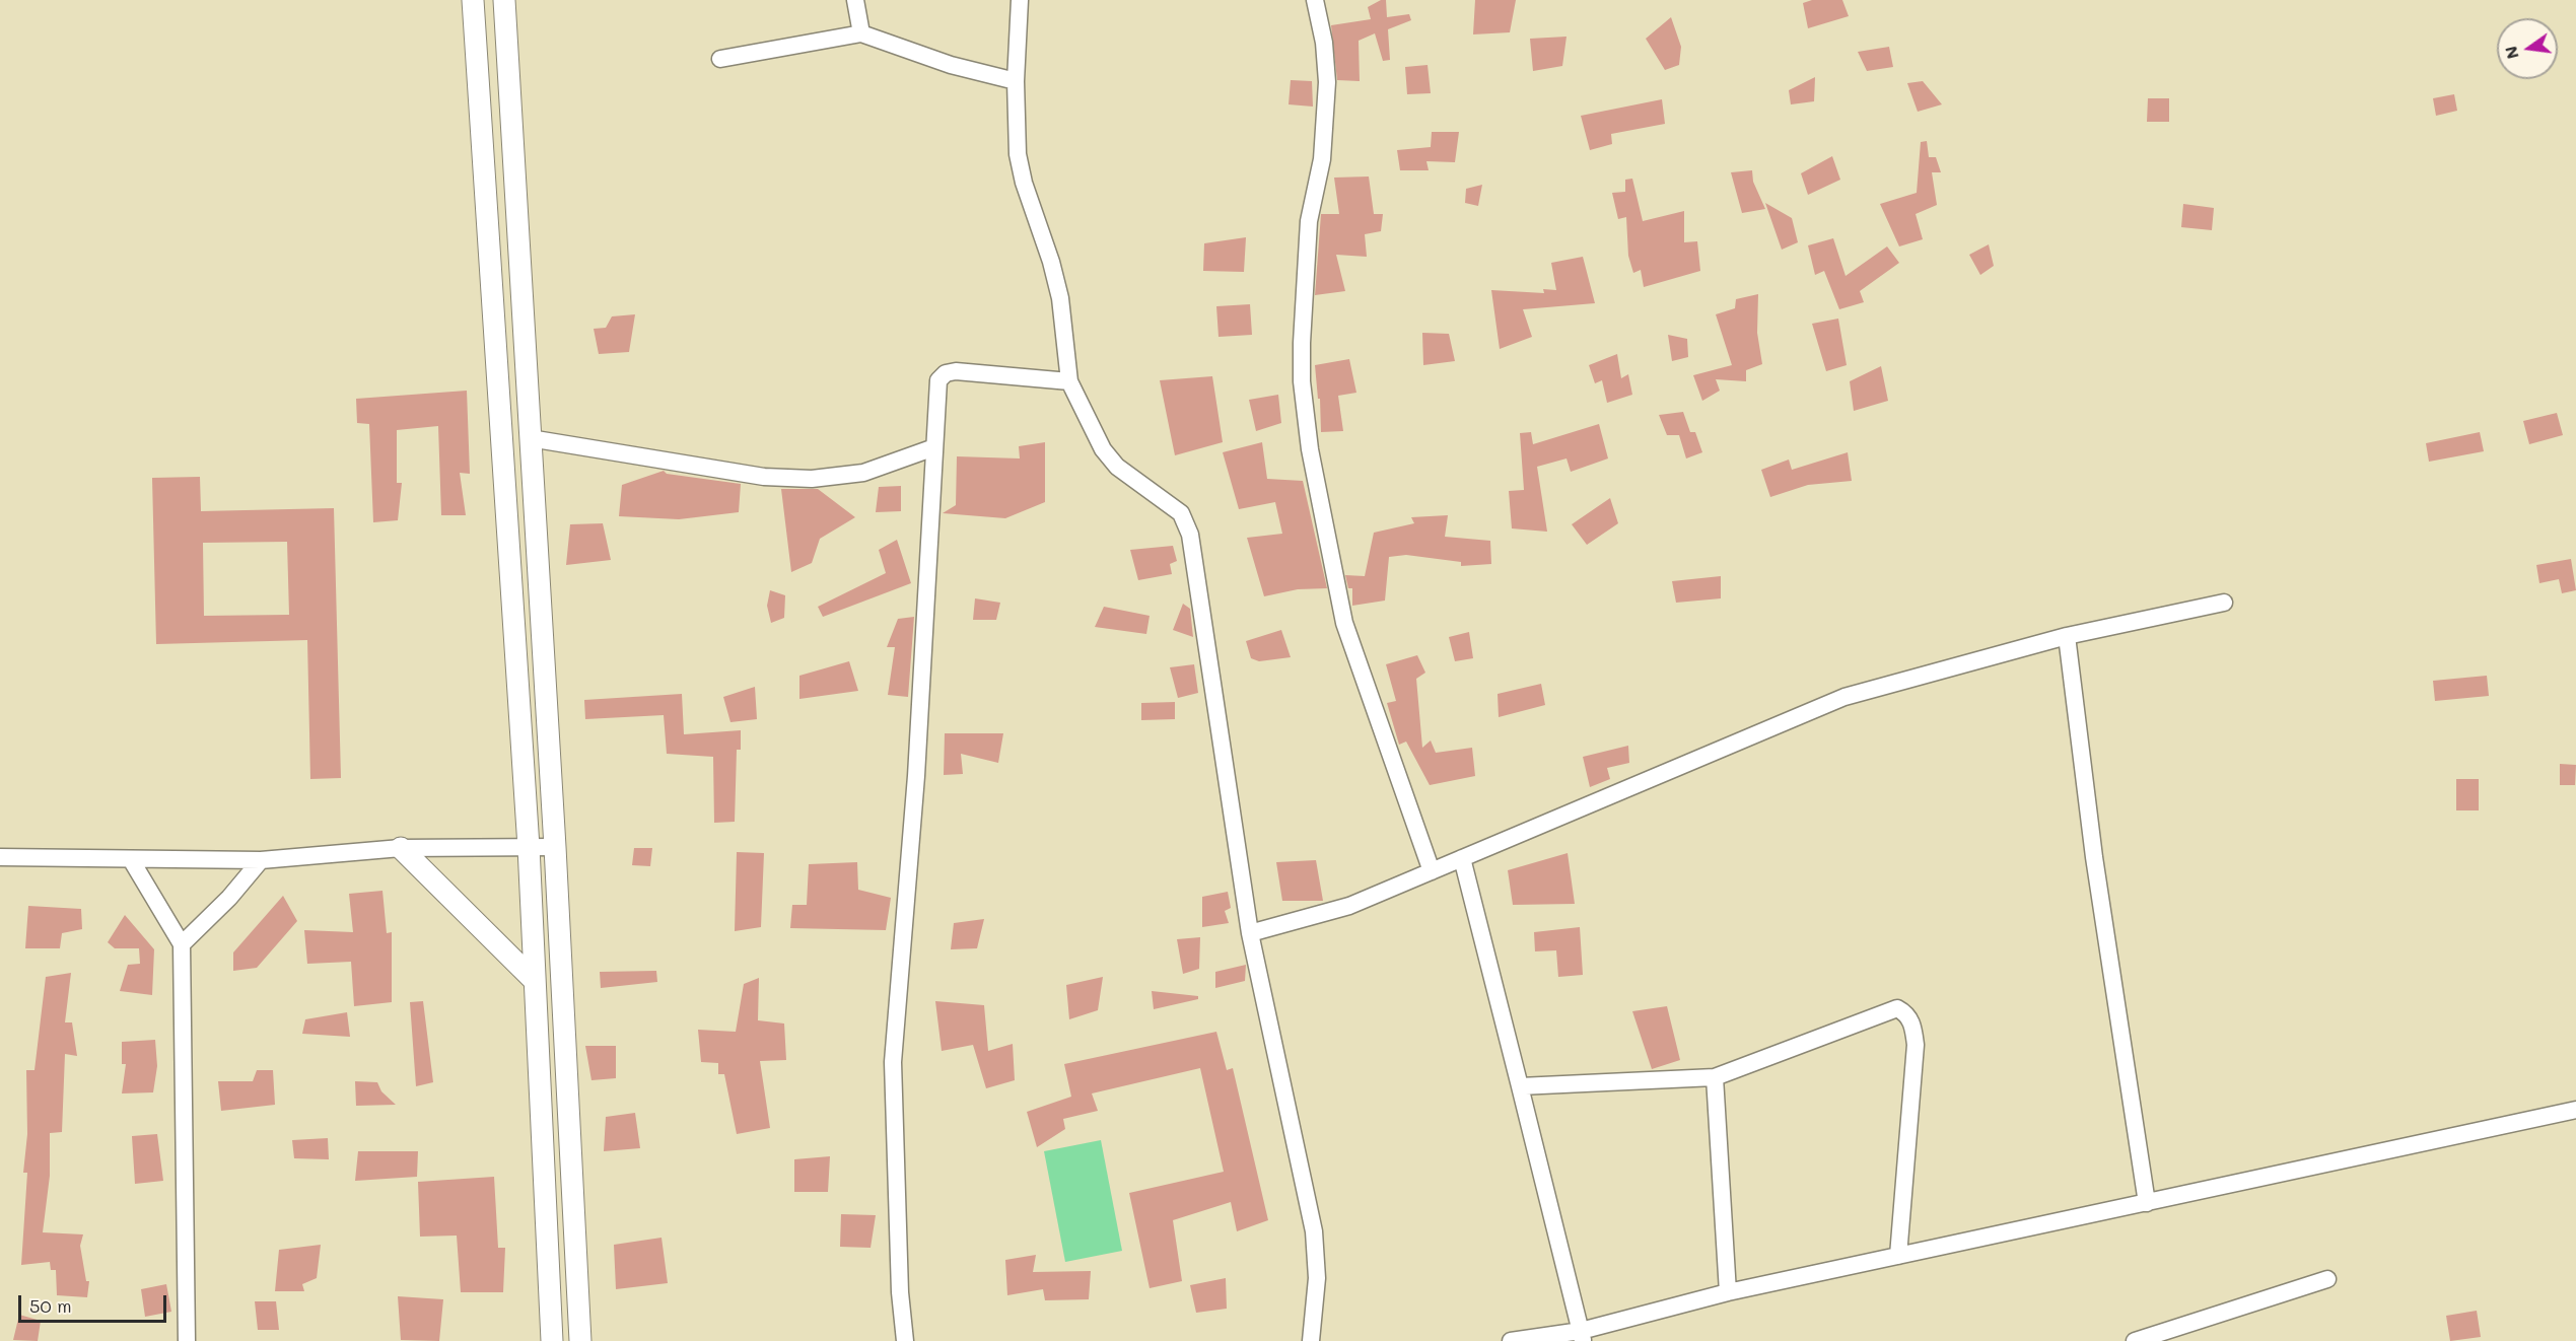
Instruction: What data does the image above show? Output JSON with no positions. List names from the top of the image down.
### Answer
{
  "scale_bar": "50 m",
  "north": "left"
}
